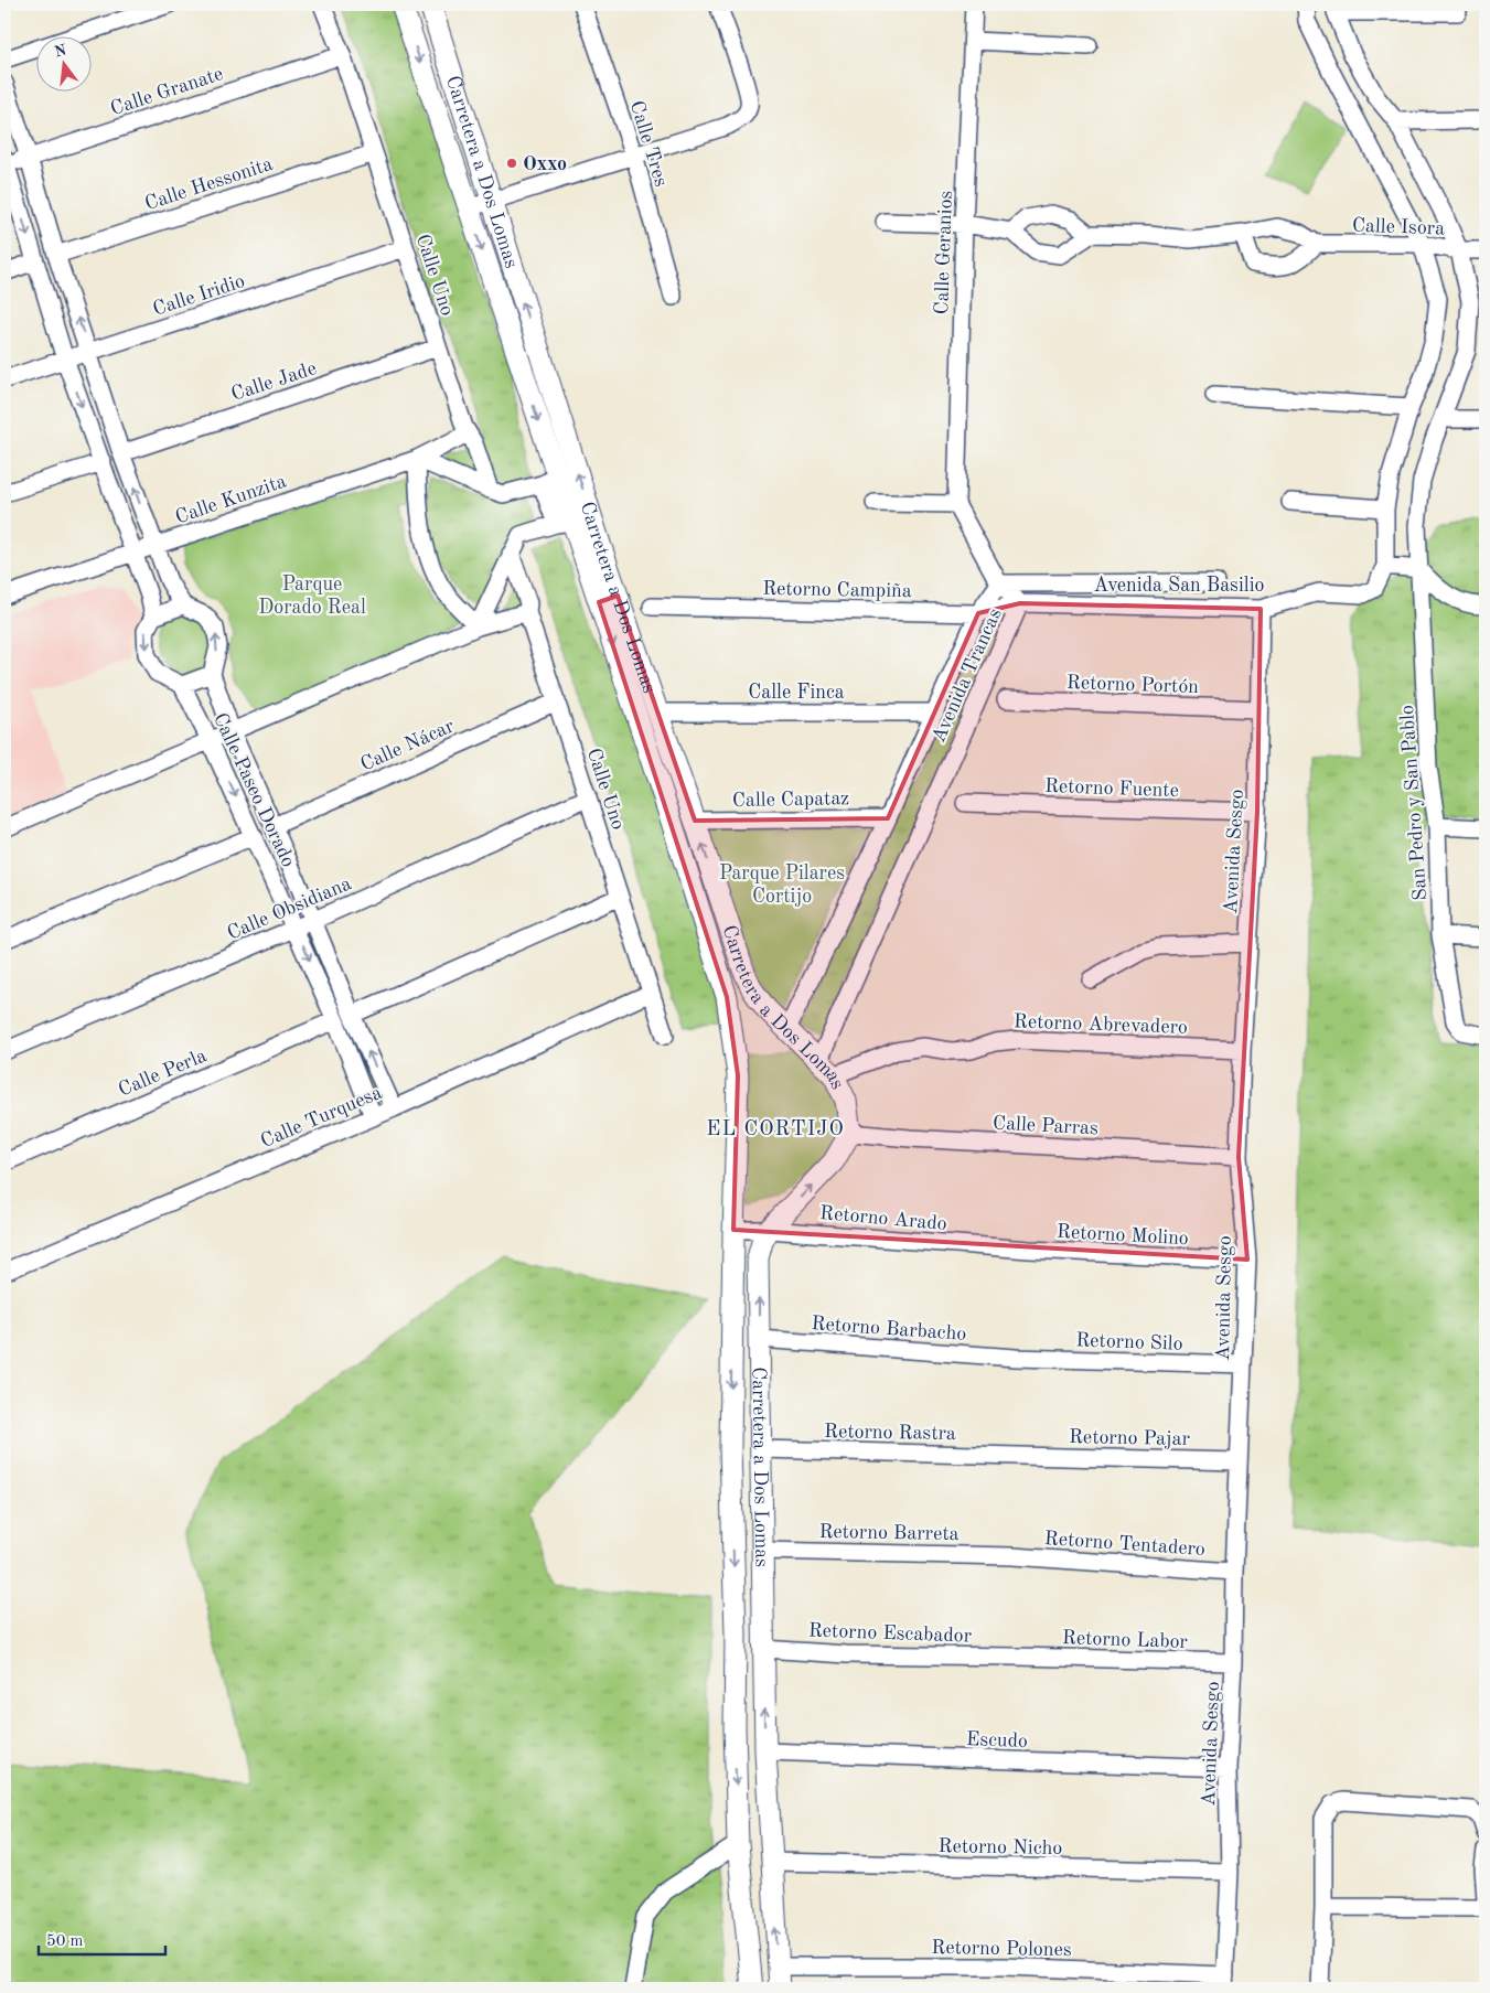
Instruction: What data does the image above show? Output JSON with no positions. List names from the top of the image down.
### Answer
{
  "streets": {
    "main road": ["Carretera a Dos Lomas"],
    "street": [
      "Calle Granate",
      "Calle Tres",
      "Calle Hessonita",
      "Calle Isora",
      "Calle Geranios",
      "Calle Uno",
      "Calle Iridio",
      "Calle Jade",
      "Calle Kunzita",
      "Avenida San Basilio",
      "Retorno Campiña",
      "Avenida Trancas",
      "Retorno Portón",
      "Calle Finca",
      "Calle Nácar",
      "Retorno Fuente",
      "Calle Paseo Dorado",
      "Calle Capataz",
      "San Pedro y San Pablo",
      "Avenida Sesgo",
      "Calle Obsidiana",
      "Retorno Abrevadero",
      "Calle Perla",
      "Calle Turquesa",
      "Calle Parras",
      "Retorno Arado",
      "Retorno Molino",
      "Retorno Barbacho",
      "Retorno Silo",
      "Retorno Rastra",
      "Retorno Pajar",
      "Retorno Barreta",
      "Retorno Tentadero",
      "Retorno Escabador",
      "Retorno Labor",
      "Escudo",
      "Retorno Nicho",
      "Retorno Polones"
    ]
  },
  "crossings": [
    ["Calle Granate", "Calle Uno"],
    ["Carretera a Dos Lomas", "Avenida Trancas"],
    ["Carretera a Dos Lomas", "Calle Finca"],
    ["Carretera a Dos Lomas", "Calle Capataz"],
    ["Carretera a Dos Lomas", "Retorno Abrevadero"],
    ["Carretera a Dos Lomas", "Calle Parras"],
    ["Carretera a Dos Lomas", "Retorno Arado"],
    ["Carretera a Dos Lomas", "Retorno Barbacho"],
    ["Carretera a Dos Lomas", "Retorno Rastra"],
    ["Carretera a Dos Lomas", "Retorno Barreta"],
    ["Carretera a Dos Lomas", "Retorno Escabador"],
    ["Carretera a Dos Lomas", "Escudo"],
    ["Carretera a Dos Lomas", "Retorno Nicho"],
    ["Carretera a Dos Lomas", "Retorno Polones"],
    ["Calle Hessonita", "Calle Uno"],
    ["Calle Isora", "San Pedro y San Pablo"],
    ["Calle Uno", "Calle Iridio"],
    ["Calle Uno", "Calle Jade"],
    ["Calle Uno", "Calle Kunzita"],
    ["Calle Uno", "Calle Nácar"],
    ["Calle Uno", "Calle Obsidiana"],
    ["Calle Uno", "Calle Turquesa"],
    ["Avenida San Basilio", "Retorno Campiña"],
    ["Avenida San Basilio", "Avenida Trancas"],
    ["Avenida San Basilio", "Avenida Sesgo"],
    ["Retorno Campiña", "Avenida Trancas"],
    ["Avenida Trancas", "Calle Finca"],
    ["Avenida Trancas", "Calle Capataz"],
    ["Retorno Portón", "Avenida Sesgo"],
    ["Calle Nácar", "Calle Paseo Dorado"],
    ["Retorno Fuente", "Avenida Sesgo"],
    ["Calle Paseo Dorado", "Calle Obsidiana"],
    ["Calle Paseo Dorado", "Calle Perla"],
    ["Calle Paseo Dorado", "Calle Turquesa"],
    ["Avenida Sesgo", "Retorno Abrevadero"],
    ["Avenida Sesgo", "Calle Parras"],
    ["Avenida Sesgo", "Retorno Molino"],
    ["Avenida Sesgo", "Retorno Silo"],
    ["Avenida Sesgo", "Retorno Pajar"],
    ["Avenida Sesgo", "Retorno Tentadero"],
    ["Avenida Sesgo", "Retorno Labor"],
    ["Avenida Sesgo", "Escudo"],
    ["Avenida Sesgo", "Retorno Nicho"],
    ["Avenida Sesgo", "Retorno Polones"],
    ["Retorno Arado", "Retorno Molino"],
    ["Retorno Barbacho", "Retorno Silo"],
    ["Retorno Rastra", "Retorno Pajar"],
    ["Retorno Barreta", "Retorno Tentadero"],
    ["Retorno Escabador", "Retorno Labor"]
  ],
  "districts": ["EL CORTIJO"],
  "parks": ["Parque Dorado Real", "Parque Pilares Cortijo"],
  "places": ["Oxxo"],
  "scale_bar": "50 m",
  "north": "top"
}
